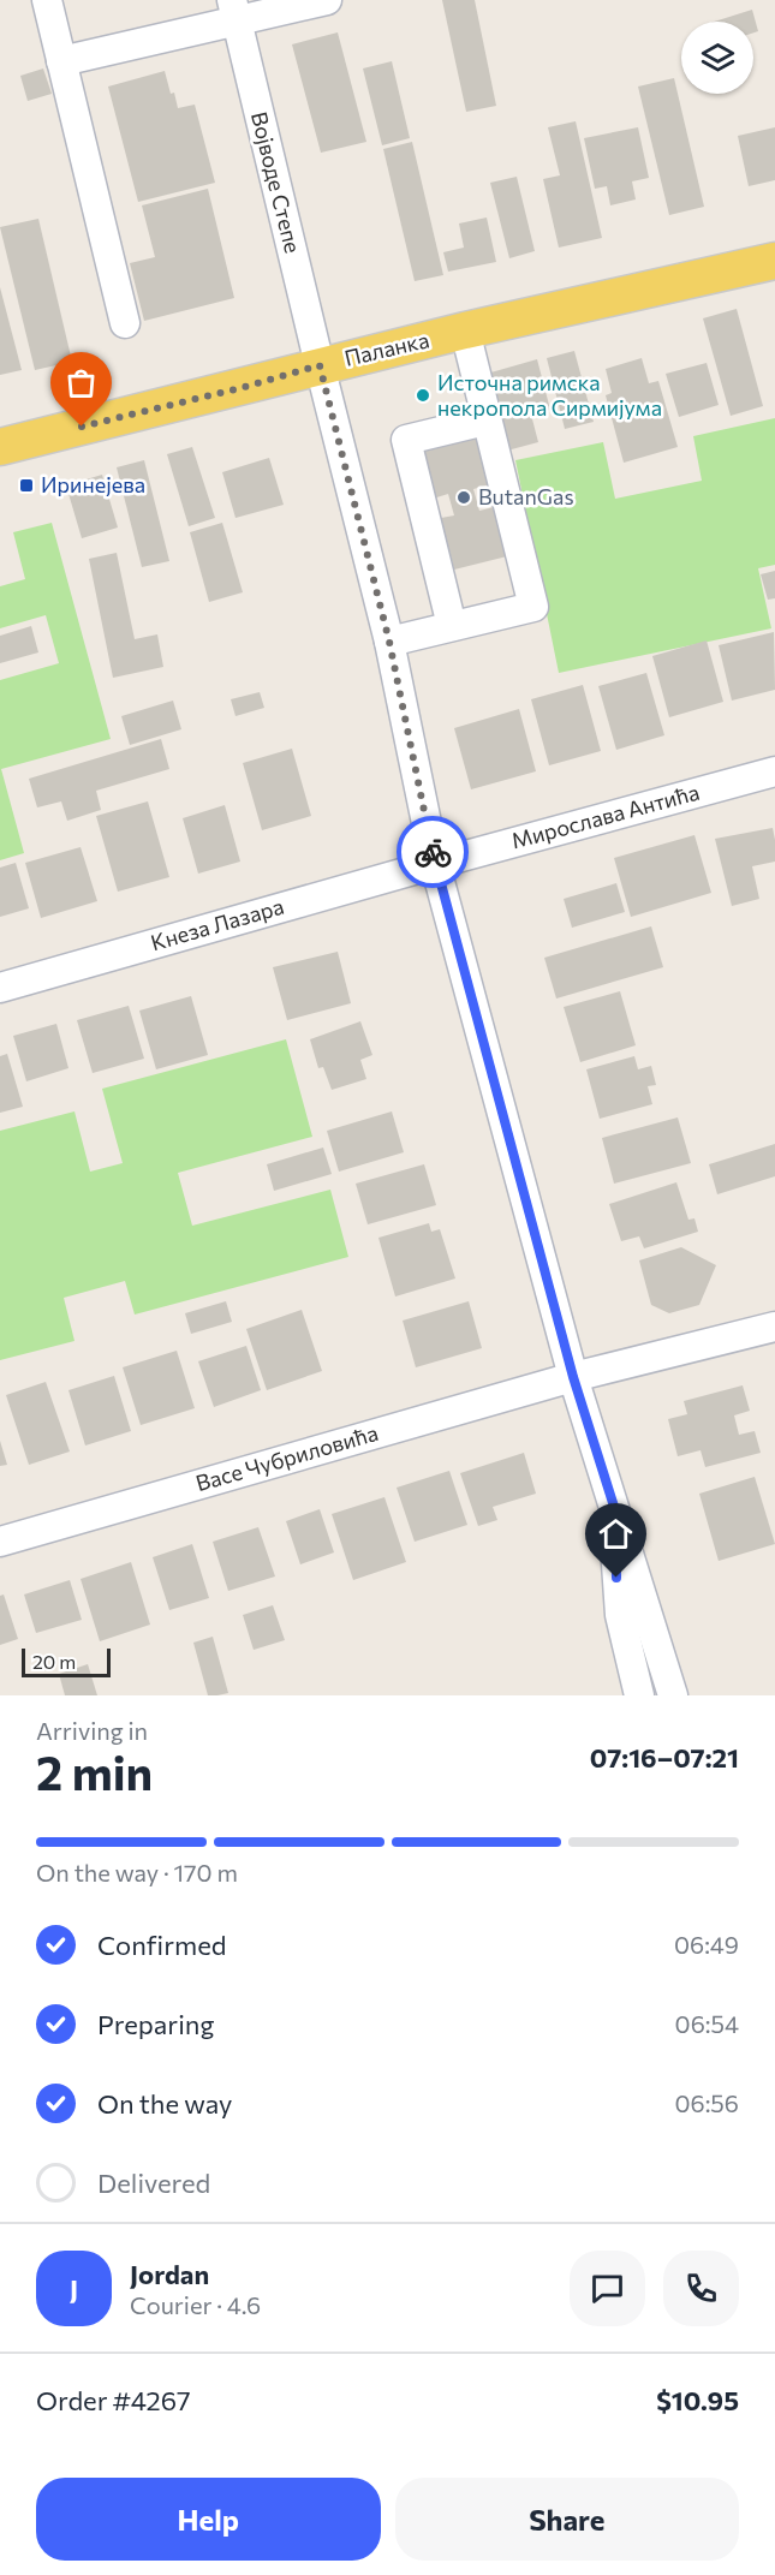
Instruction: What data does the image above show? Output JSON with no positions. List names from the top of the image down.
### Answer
{
  "streets": {
    "main road": ["Паланка"],
    "street": [
      "Војводе Степе",
      "Мирослава Антића",
      "Кнеза Лазара",
      "Васе Чубриловића"
    ]
  },
  "crossings": [
    ["Војводе Степе", "Паланка"],
    ["Мирослава Антића", "Кнеза Лазара"]
  ],
  "places": {
    "other": ["Источна римска некропола Сирмијума", "ButanGas"],
    "transit": ["Иринејева"]
  },
  "scale_bar": "20 m",
  "page": {
    "scale": "20 m",
    "heading": ["2 min", "Arriving in", "07:16–07:21"],
    "panel": [
      "Jordan",
      "Courier · 4.6",
      "Order #4267",
      "$10.95"
    ],
    "bar": "On the way · 170 m",
    "list": [
      ["Confirmed", "06:49"],
      ["Preparing", "06:54"],
      ["On the way", "06:56"],
      "Delivered"
    ],
    "round": "J",
    "buttons": ["Help", "Share"]
  }
}
